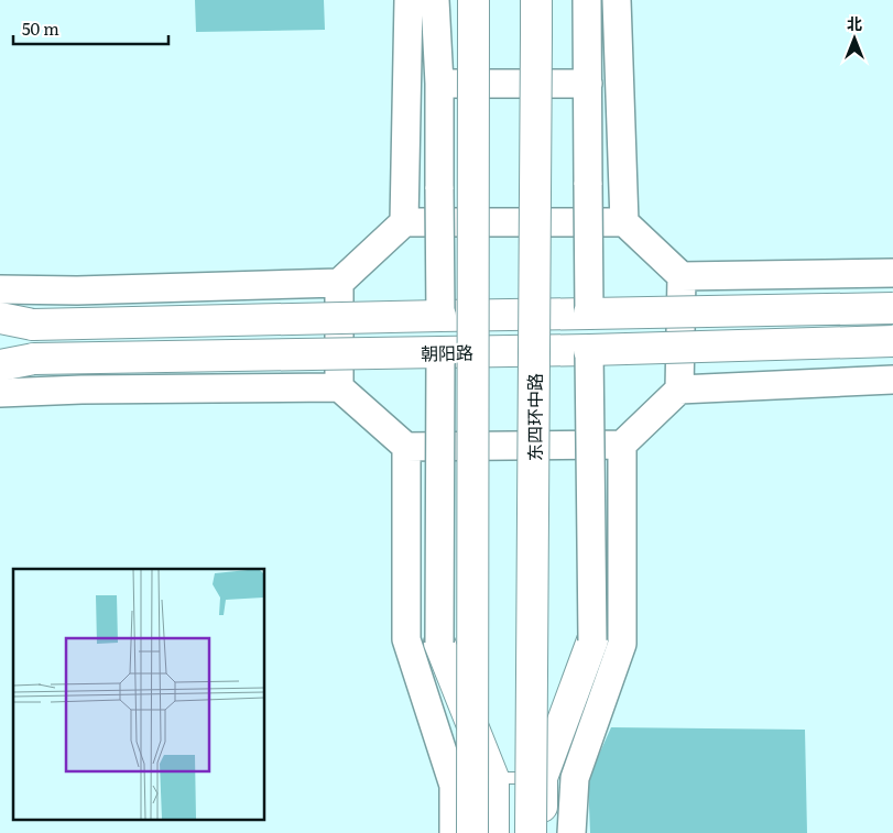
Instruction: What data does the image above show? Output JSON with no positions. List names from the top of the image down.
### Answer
{
  "streets": {
    "main road": ["朝阳路", "东四环中路"]
  },
  "scale_bar": "50 m",
  "north": "top"
}
